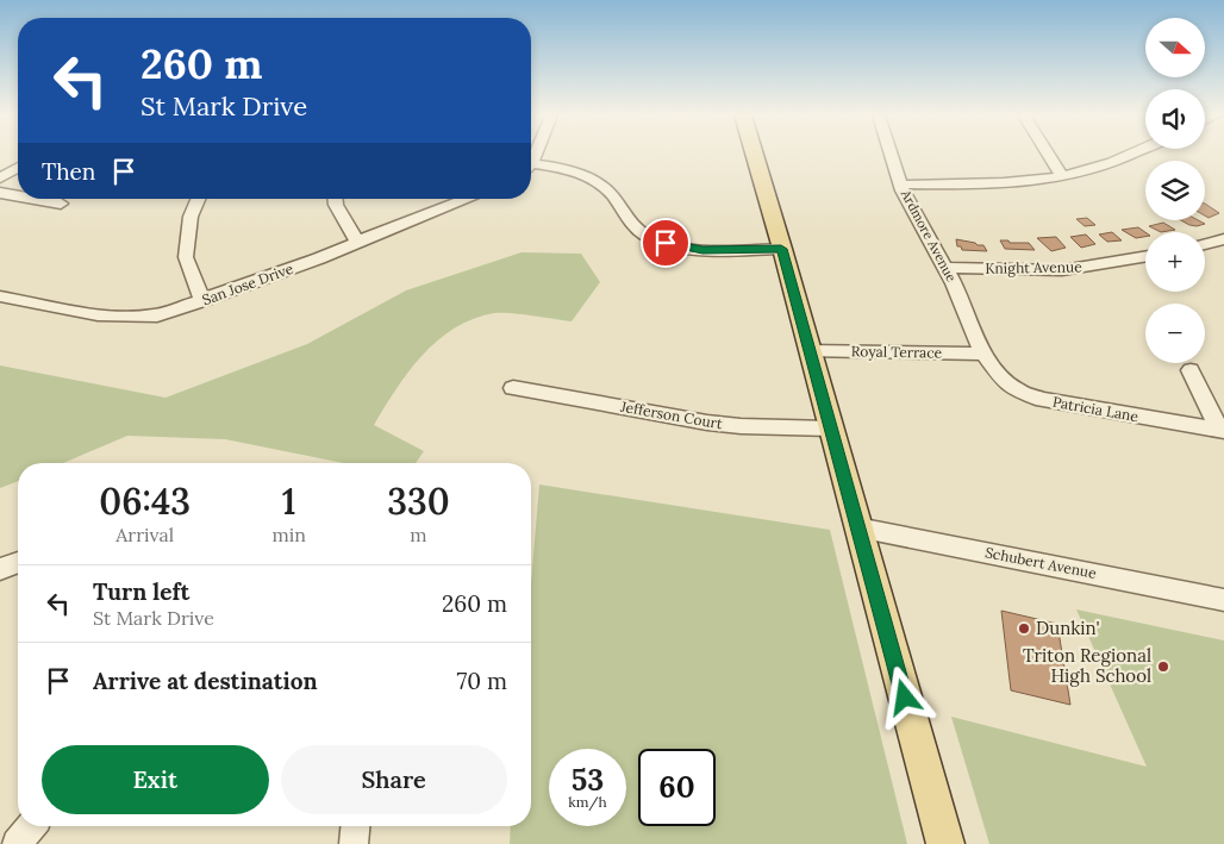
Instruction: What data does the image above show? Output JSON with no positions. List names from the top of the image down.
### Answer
{
  "streets": {
    "street": [
      "Ardmore Avenue",
      "Knight Avenue",
      "San Jose Drive",
      "Royal Terrace",
      "Patricia Lane",
      "Jefferson Court",
      "Schubert Avenue"
    ]
  },
  "crossings": [
    ["Ardmore Avenue", "Knight Avenue"],
    ["Ardmore Avenue", "Royal Terrace"],
    ["Ardmore Avenue", "Patricia Lane"],
    ["Royal Terrace", "Patricia Lane"]
  ],
  "places": ["Dunkin'", "Triton Regional High School"],
  "north": "right",
  "page": {
    "map_buttons": ["+", "−"],
    "turn": ["260 m", "St Mark Drive"],
    "then": "Then",
    "eta": [
      "06:43",
      "Arrival",
      "1",
      "min",
      "330",
      "m"
    ],
    "list": [
      {
        "name": "Turn left",
        "note": "St Mark Drive",
        "value": "260 m"
      },
      {
        "name": "Arrive at destination",
        "value": "70 m"
      }
    ],
    "buttons": ["Exit", "Share"],
    "speed": "53 km/h",
    "limit": "60"
  }
}
